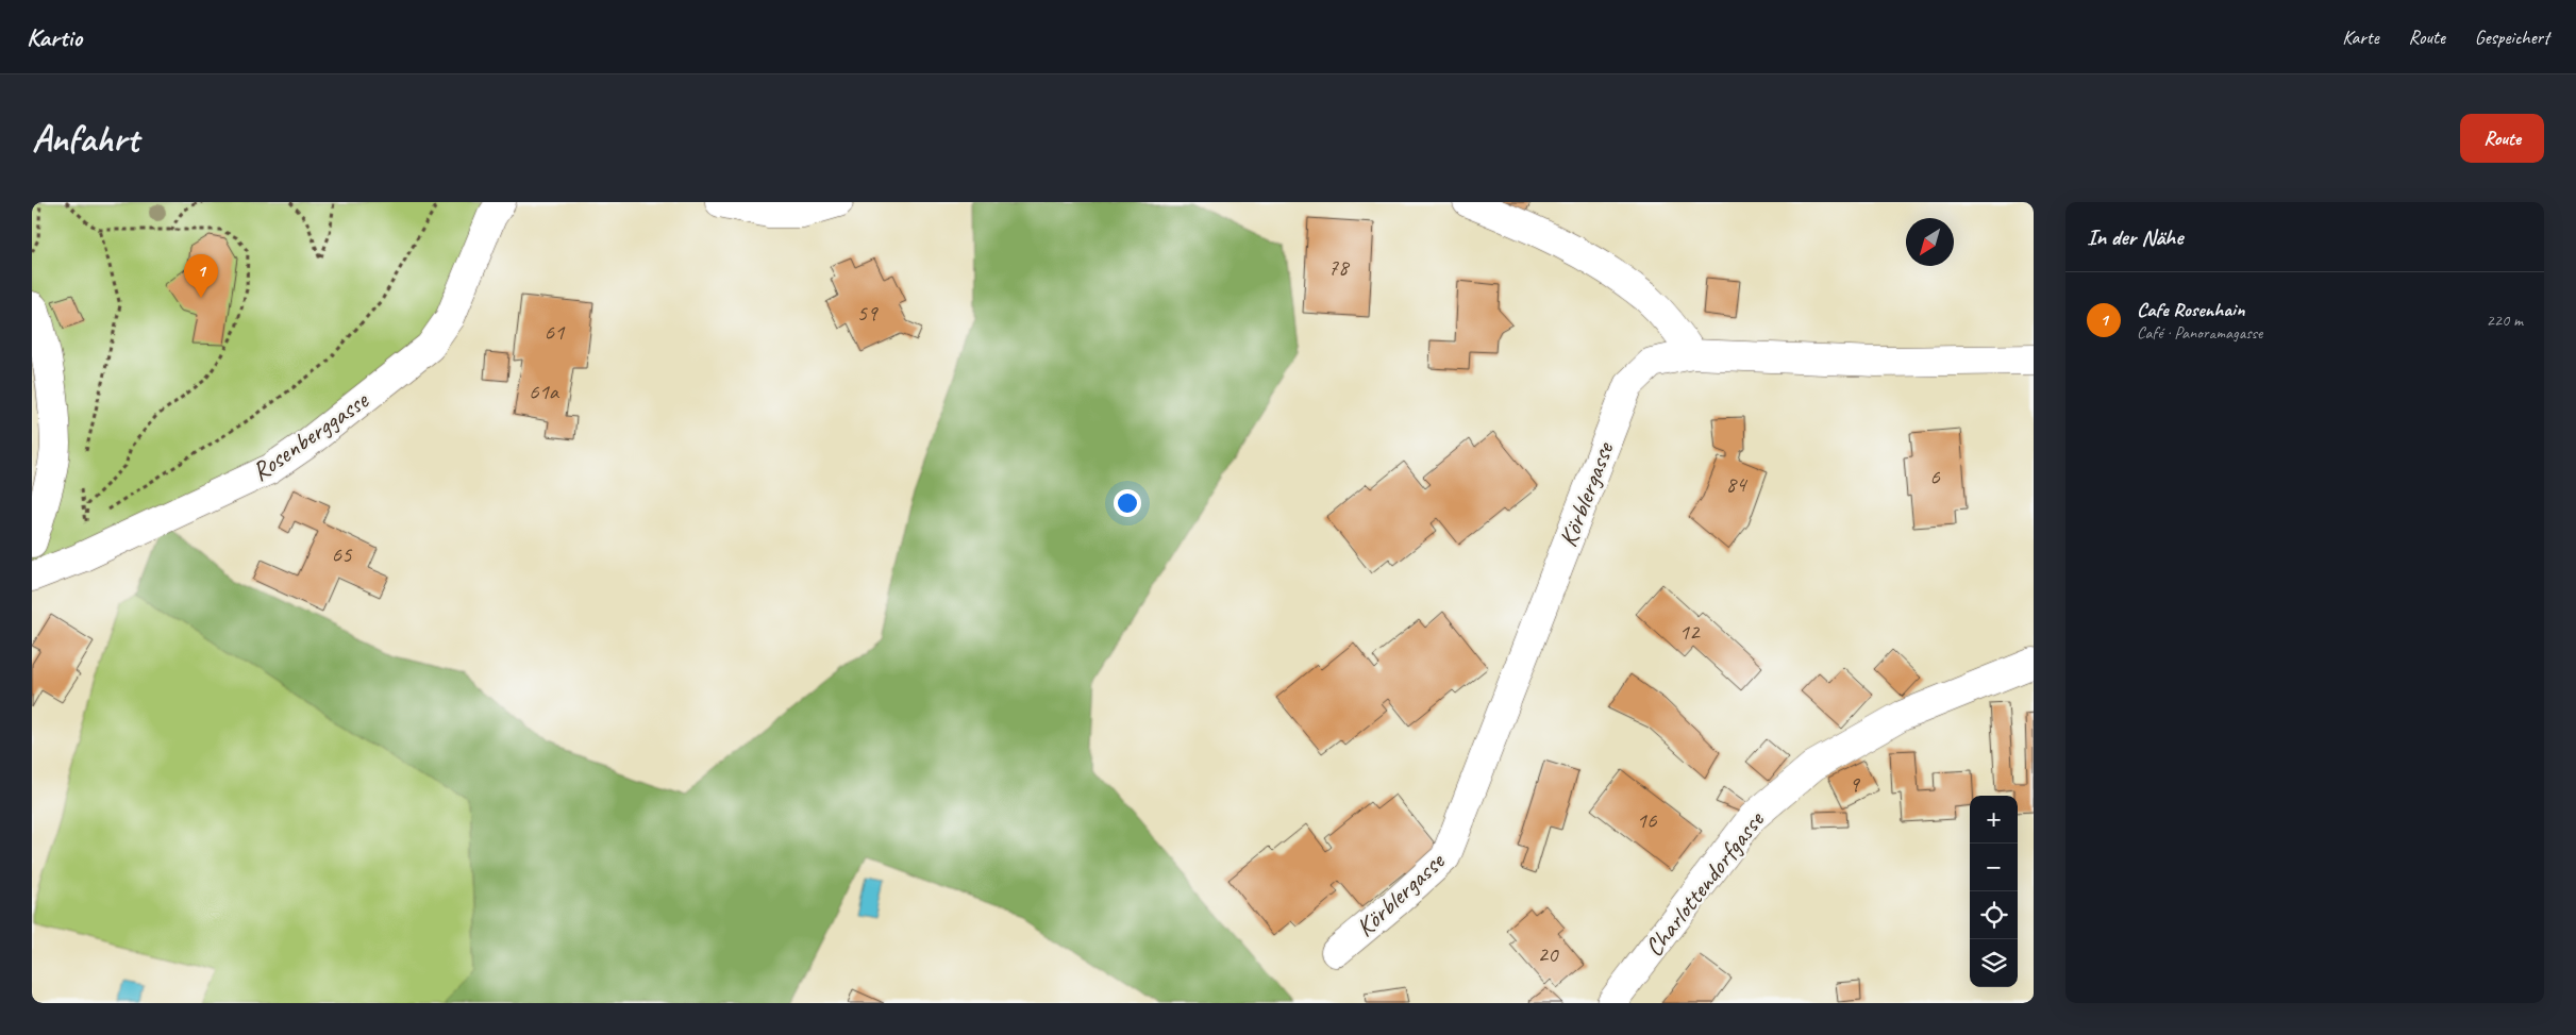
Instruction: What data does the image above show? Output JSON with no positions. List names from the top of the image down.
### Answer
{
  "streets": {
    "street": ["Rosenberggasse", "Körblergasse", "Charlottendorfgasse"]
  },
  "house_numbers": [
    "78",
    "59",
    "61",
    "61a",
    "6",
    "84",
    "65",
    "12",
    "9",
    "16",
    "20"
  ],
  "north": "bottom left",
  "page": {
    "header": "Kartio",
    "nav": ["Karte", "Route", "Gespeichert"],
    "buttons": "Route",
    "title": "Anfahrt",
    "heading": "In der Nähe",
    "pins": "1",
    "list": [
      {
        "mark": "1",
        "name": "Cafe Rosenhain",
        "note": "Café · Panoramagasse",
        "value": "220 m"
      }
    ],
    "map_buttons": ["+", "−"]
  }
}
